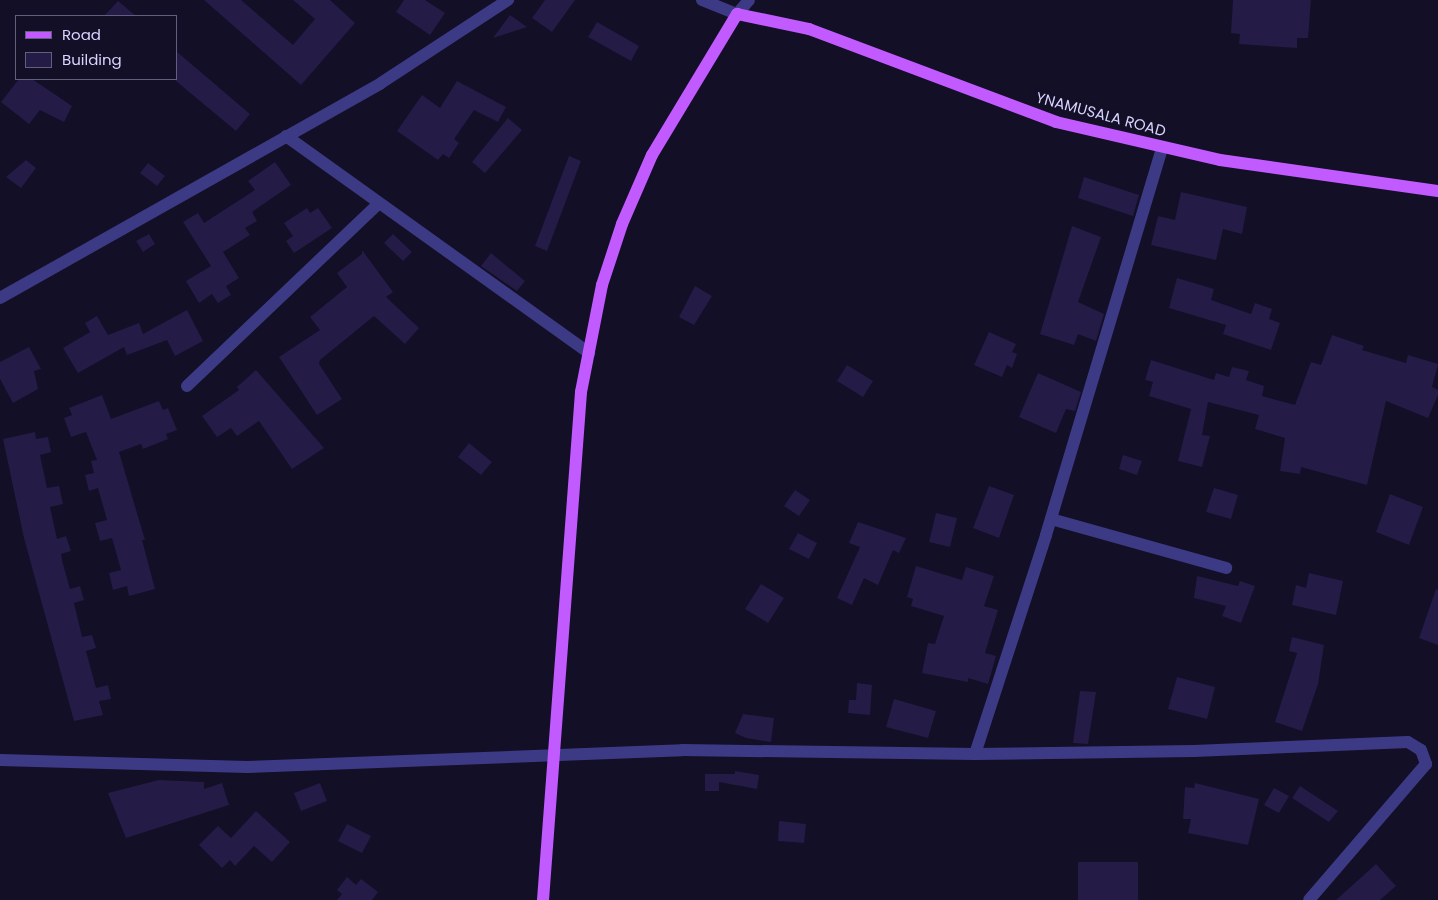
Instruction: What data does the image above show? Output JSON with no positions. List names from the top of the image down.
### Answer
{
  "streets": {
    "main road": ["YNAMUSALA ROAD"]
  },
  "legend": ["Road", "Building"]
}
